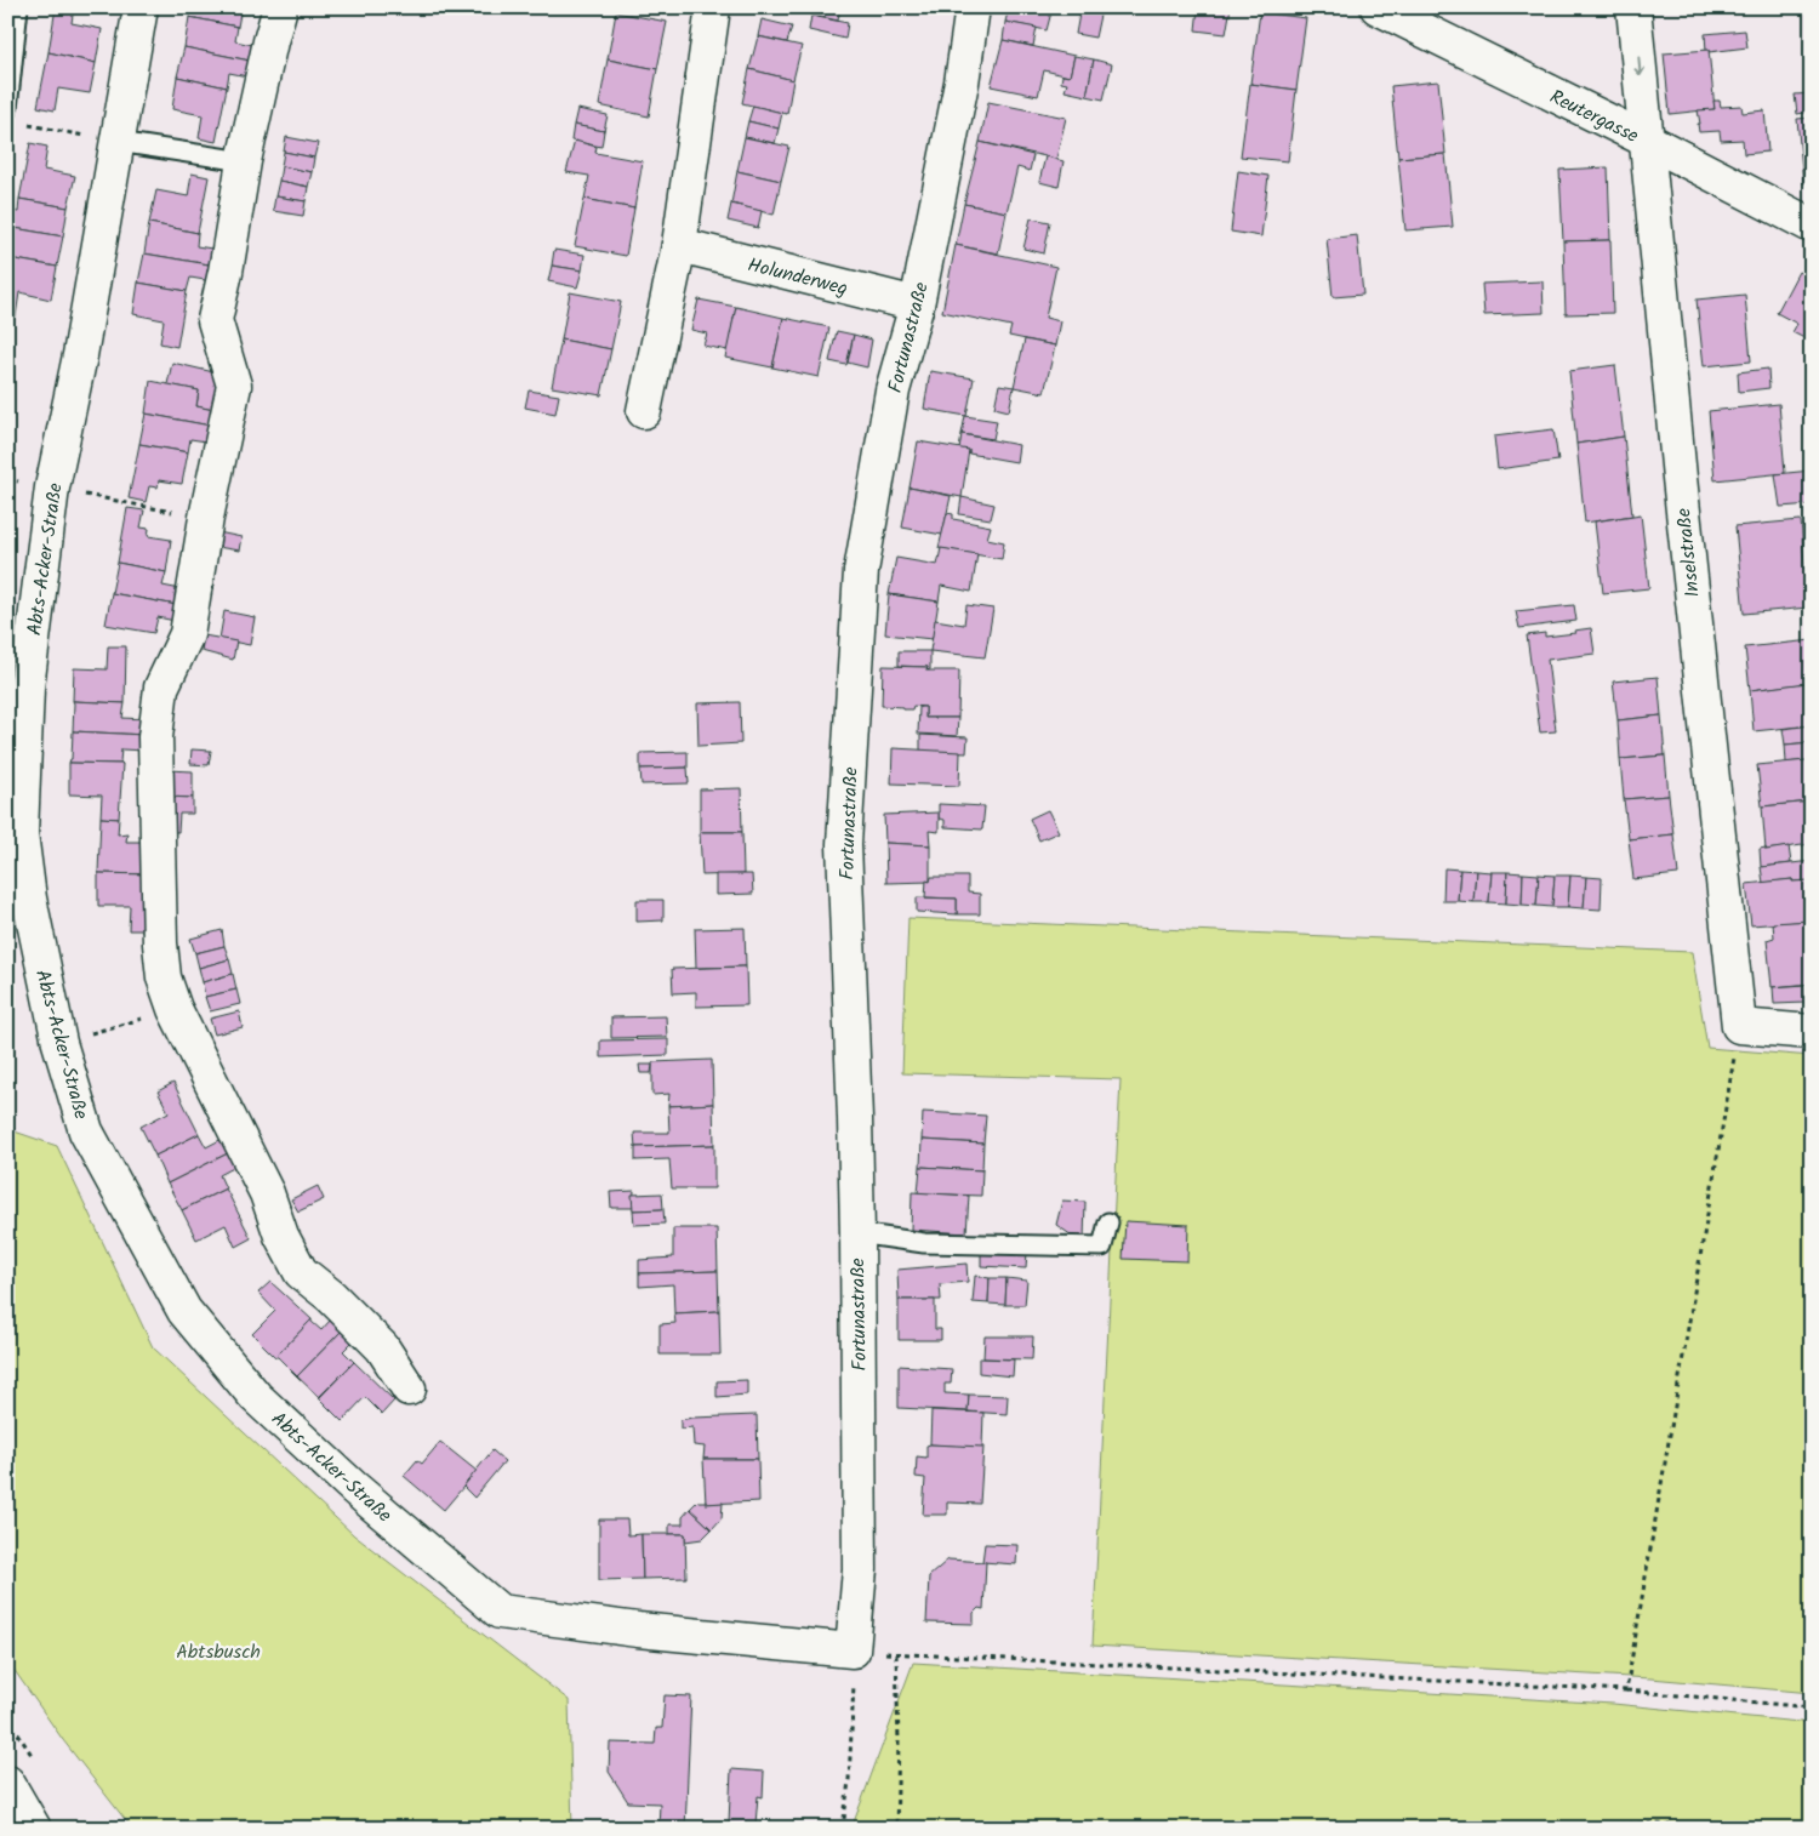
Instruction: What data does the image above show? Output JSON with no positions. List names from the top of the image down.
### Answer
{
  "streets": {
    "street": [
      "Reutergasse",
      "Holunderweg",
      "Fortunastraße",
      "Inselstraße",
      "Abts-Acker-Straße"
    ]
  },
  "crossings": [
    ["Reutergasse", "Inselstraße"],
    ["Holunderweg", "Fortunastraße"],
    ["Fortunastraße", "Abts-Acker-Straße"]
  ],
  "parks": ["Abtsbusch"]
}
